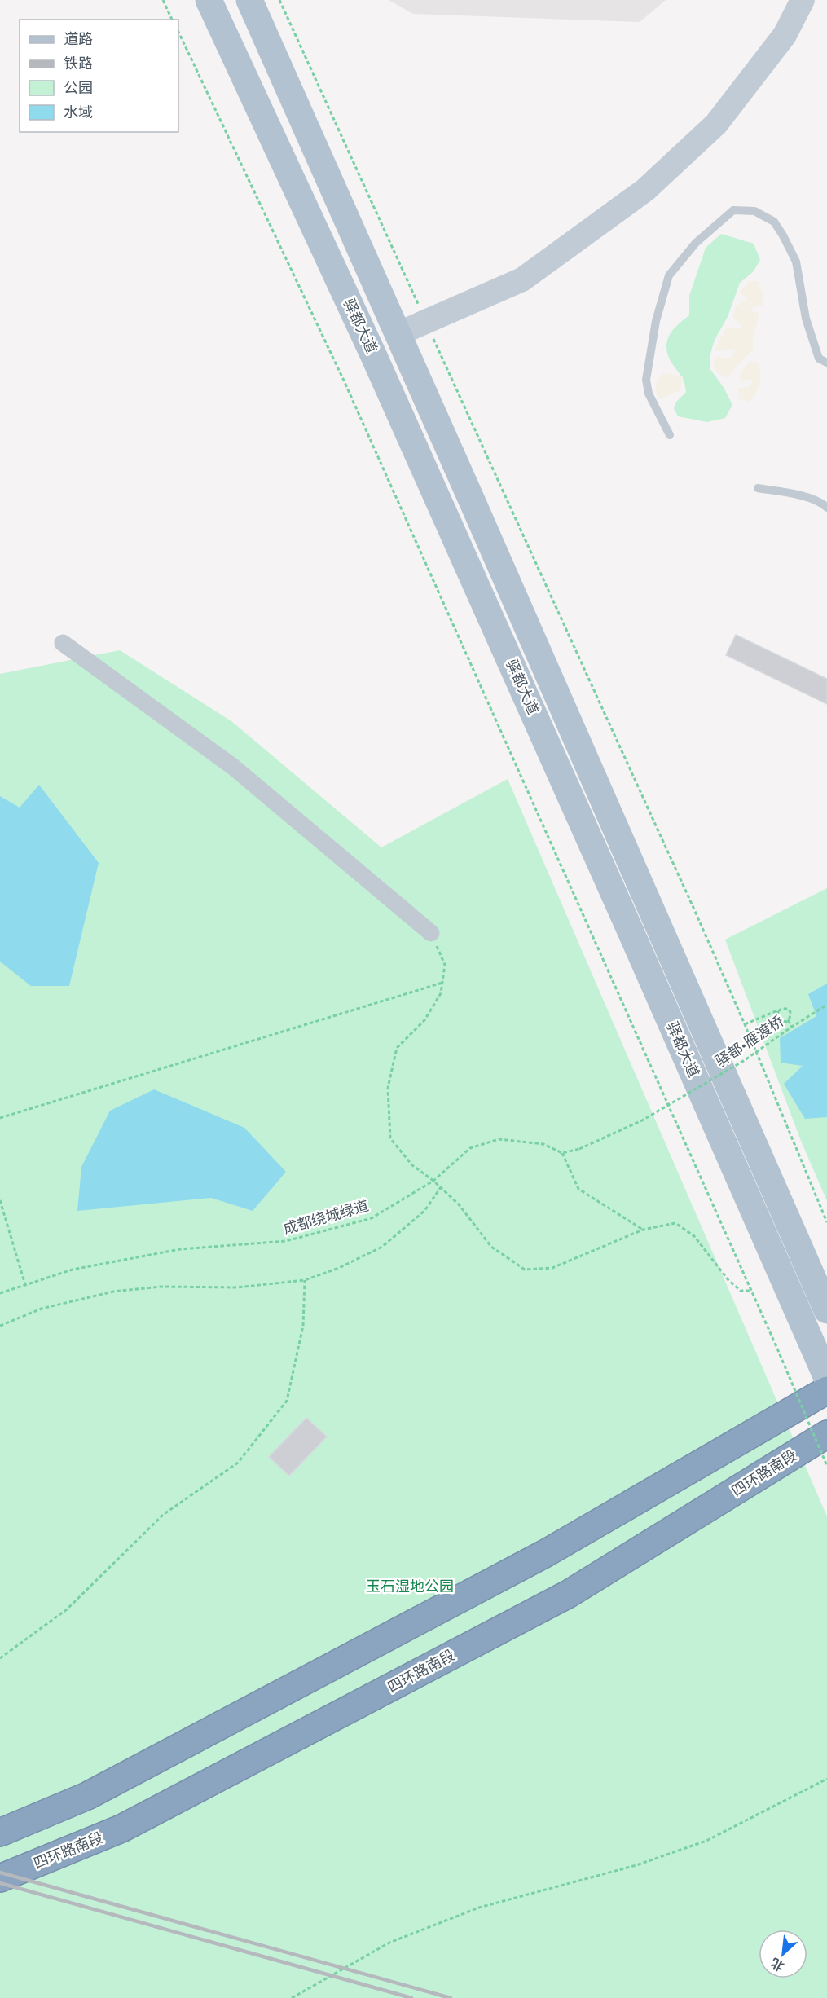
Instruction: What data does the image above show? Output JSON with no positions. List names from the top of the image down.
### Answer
{
  "streets": {
    "highway": ["四环路南段"],
    "main road": ["驿都大道"],
    "path": ["驿都·雁渡桥", "成都绕城绿道"]
  },
  "crossings": [
    ["驿都·雁渡桥", "成都绕城绿道"]
  ],
  "parks": ["玉石湿地公园"],
  "legend": [
    "道路",
    "铁路",
    "公园",
    "水域"
  ],
  "north": "bottom left"
}
